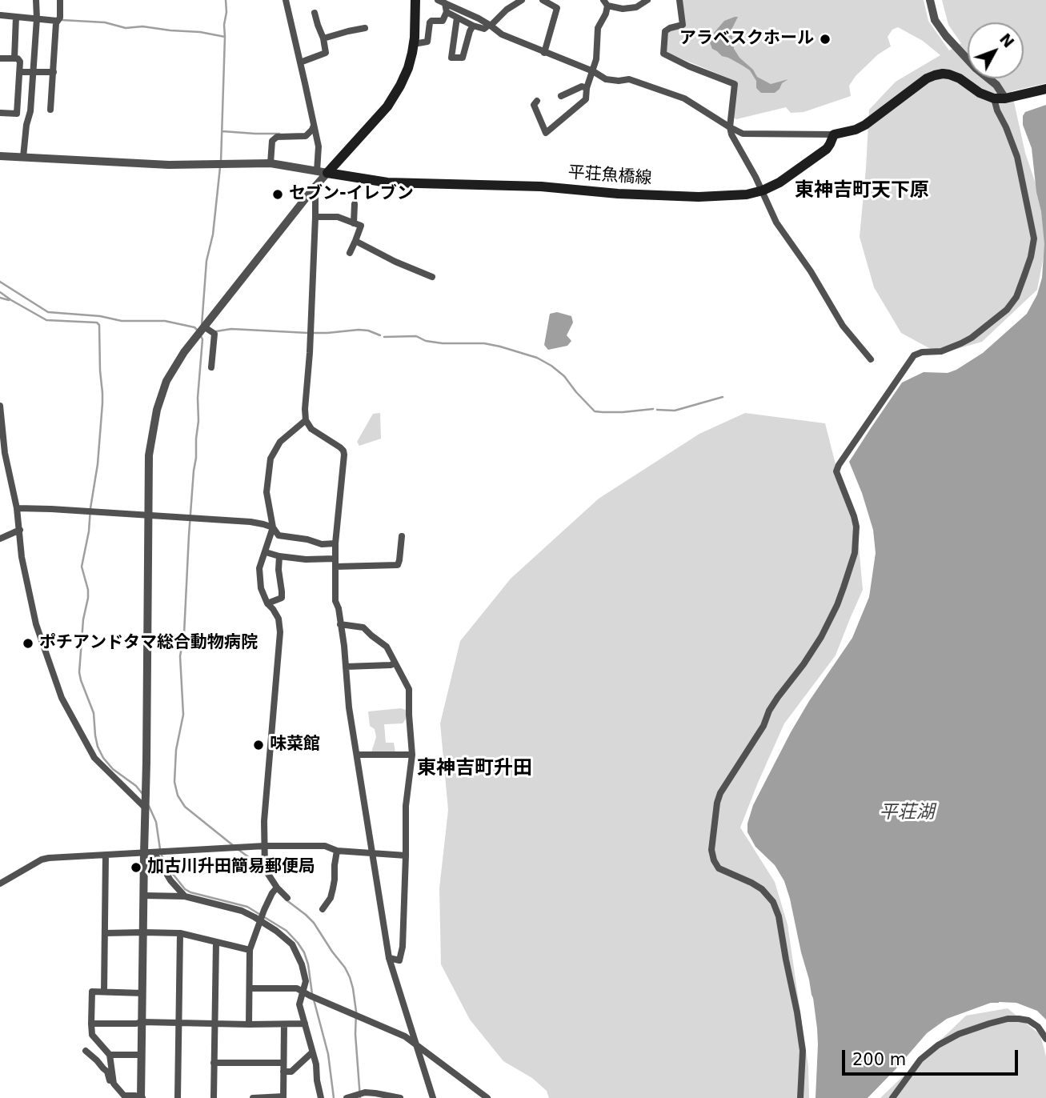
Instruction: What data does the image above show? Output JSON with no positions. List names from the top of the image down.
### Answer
{
  "streets": {
    "main road": ["平荘魚橋線"]
  },
  "districts": ["東神吉町天下原", "東神吉町升田"],
  "water": ["平荘湖"],
  "places": [
    "アラベスクホール",
    "セブン-イレブン",
    "ポチアンドタマ総合動物病院",
    "味菜館",
    "加古川升田簡易郵便局"
  ],
  "scale_bar": "200 m",
  "north": "top right"
}
